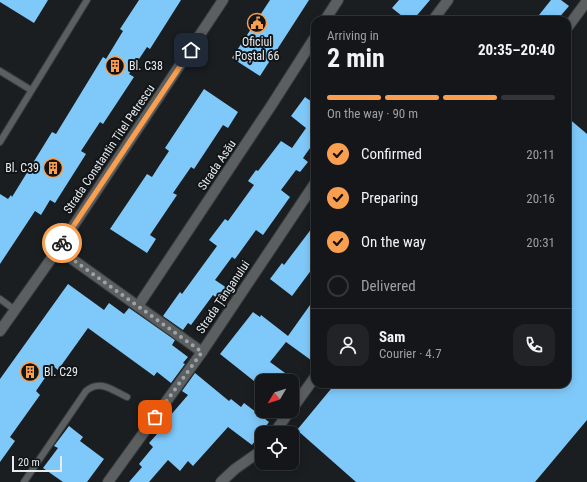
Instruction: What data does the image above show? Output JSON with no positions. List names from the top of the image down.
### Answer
{
  "streets": {
    "street": ["Strada Constantin Titel Petrescu", "Strada Asău", "Strada Țânganului"]
  },
  "places": {
    "public building": ["Oficiul Poștal 66"],
    "building": ["Bl. C38", "Bl. C39", "Bl. C29"]
  },
  "scale_bar": "20 m",
  "north": "bottom left",
  "page": {
    "heading": ["2 min", "Arriving in", "20:35–20:40"],
    "panel": ["Sam", "Courier · 4.7"],
    "bar": "On the way · 90 m",
    "list": [
      ["Confirmed", "20:11"],
      ["Preparing", "20:16"],
      ["On the way", "20:31"],
      "Delivered"
    ],
    "scale": "20 m"
  }
}
